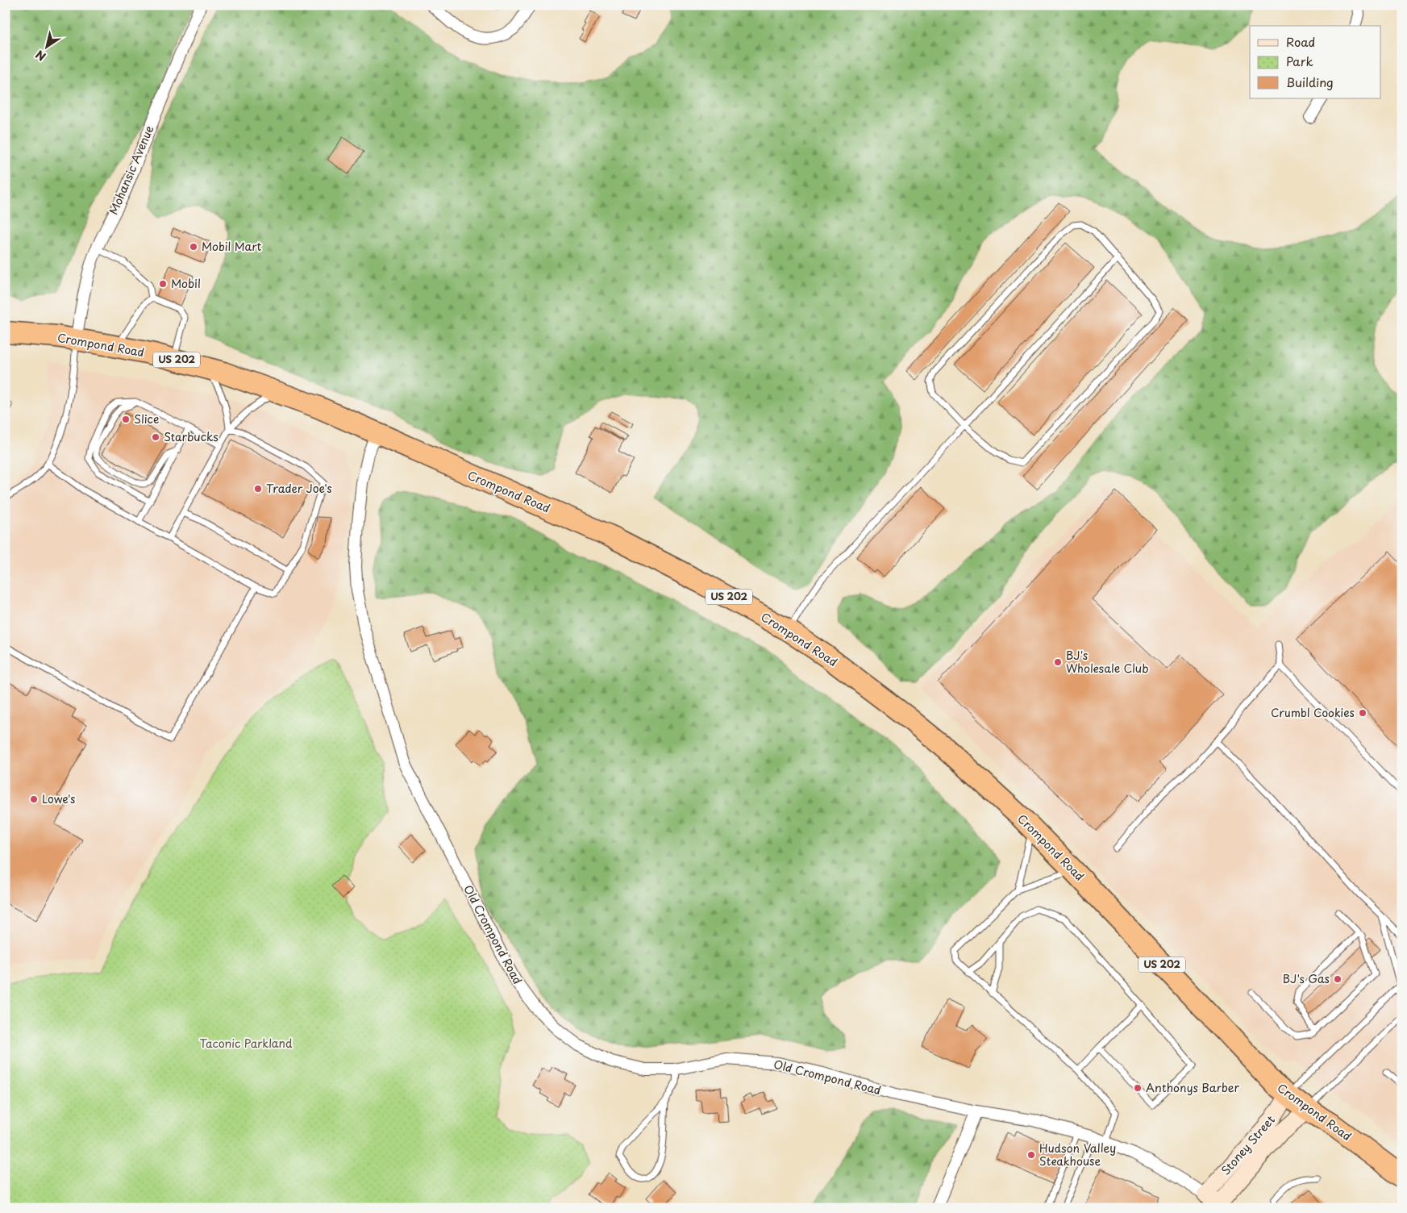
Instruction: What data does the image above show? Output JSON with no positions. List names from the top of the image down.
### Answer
{
  "streets": {
    "highway": ["Crompond Road", "US 202"],
    "street": ["Mohansic Avenue", "Old Crompond Road", "Stoney Street"]
  },
  "crossings": [
    ["Mohansic Avenue", "Crompond Road"],
    ["Crompond Road", "Old Crompond Road"],
    ["Crompond Road", "Stoney Street"],
    ["Old Crompond Road", "Stoney Street"]
  ],
  "parks": ["Taconic Parkland"],
  "places": [
    "Mobil Mart",
    "Mobil",
    "Slice",
    "Starbucks",
    "Trader Joe's",
    "BJ's Wholesale Club",
    "Crumbl Cookies",
    "Lowe's",
    "BJ's Gas",
    "Anthonys Barber",
    "Hudson Valley Steakhouse"
  ],
  "legend": ["Road", "Park", "Building"],
  "north": "bottom left"
}
